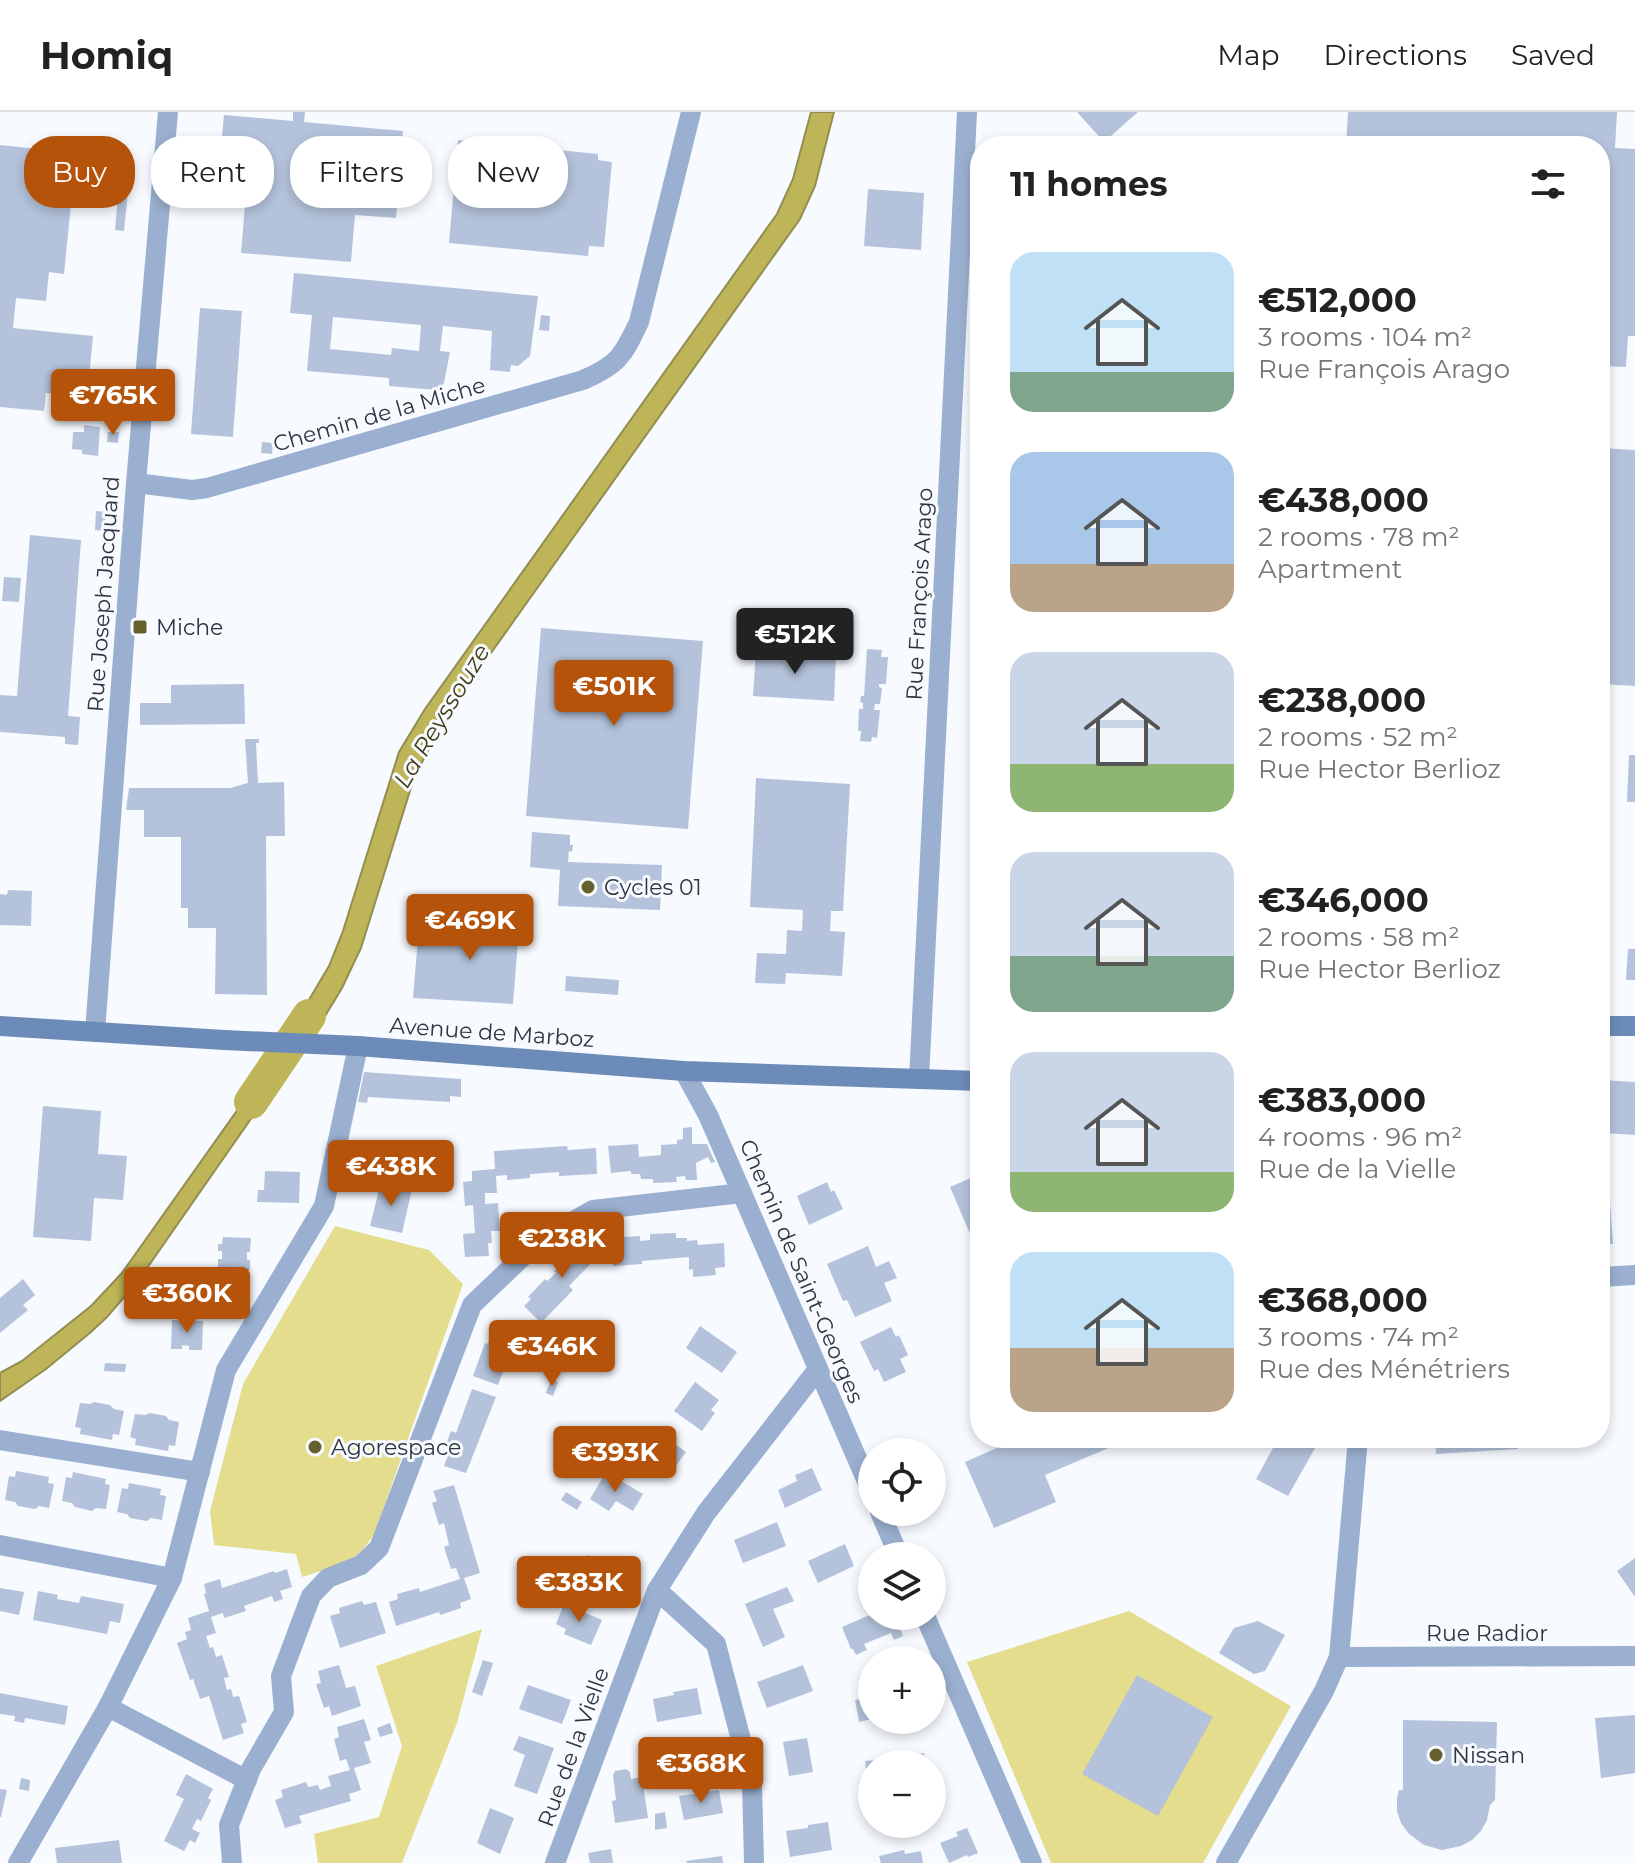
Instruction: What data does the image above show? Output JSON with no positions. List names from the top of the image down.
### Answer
{
  "streets": {
    "main road": ["Avenue de Marboz"],
    "street": [
      "Chemin de la Miche",
      "Rue Joseph Jacquard",
      "Rue François Arago",
      "Chemin de Saint-Georges",
      "Rue Radior",
      "Rue de la Vielle"
    ]
  },
  "crossings": [
    ["Chemin de la Miche", "Rue Joseph Jacquard"],
    ["Rue Joseph Jacquard", "Avenue de Marboz"],
    ["Rue François Arago", "Avenue de Marboz"],
    ["Avenue de Marboz", "Chemin de Saint-Georges"],
    ["Chemin de Saint-Georges", "Rue de la Vielle"]
  ],
  "water": ["La Reyssouze"],
  "places": {
    "transit": ["Miche"],
    "other": ["Cycles 01", "Agorespace", "Nissan"]
  },
  "page": {
    "header": "Homiq",
    "nav": ["Map", "Directions", "Saved"],
    "chip": [
      "Buy",
      "Rent",
      "Filters",
      "New"
    ],
    "heading": "11 homes",
    "list": [
      {
        "name": "€512,000",
        "note": "3 rooms · 104 m² · Rue François Arago"
      },
      {
        "name": "€438,000",
        "note": "2 rooms · 78 m² · Apartment"
      },
      {
        "name": "€238,000",
        "note": "2 rooms · 52 m² · Rue Hector Berlioz"
      },
      {
        "name": "€346,000",
        "note": "2 rooms · 58 m² · Rue Hector Berlioz"
      },
      {
        "name": "€383,000",
        "note": "4 rooms · 96 m² · Rue de la Vielle"
      },
      {
        "name": "€368,000",
        "note": "3 rooms · 74 m² · Rue des Ménétriers"
      }
    ],
    "price": [
      "€765K",
      "€512K",
      "€501K",
      "€469K",
      "€438K",
      "€238K",
      "€360K",
      "€346K",
      "€393K",
      "€383K",
      "€368K"
    ],
    "map_buttons": ["+", "−"]
  }
}
